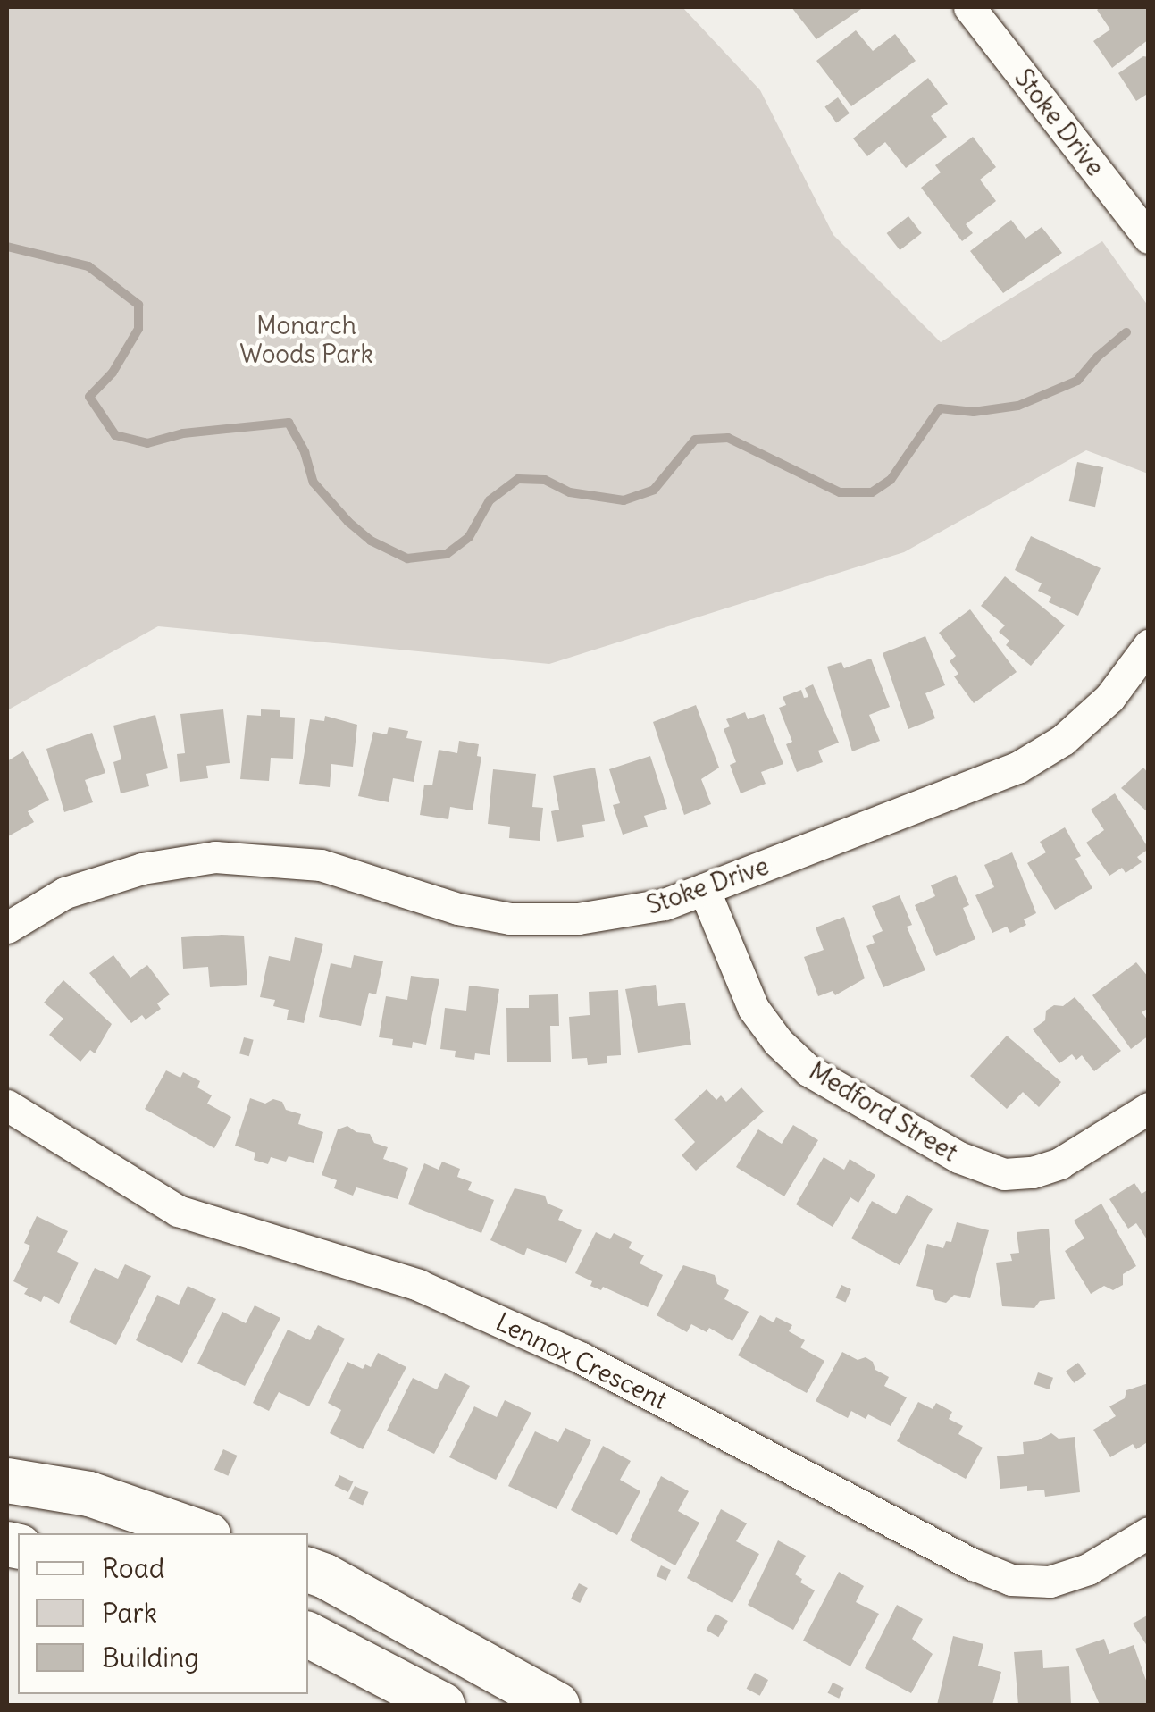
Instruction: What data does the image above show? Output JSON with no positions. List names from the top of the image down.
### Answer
{
  "streets": {
    "street": ["Stoke Drive", "Medford Street", "Lennox Crescent"]
  },
  "crossings": [
    ["Stoke Drive", "Medford Street"]
  ],
  "parks": ["Monarch Woods Park"],
  "legend": ["Road", "Park", "Building"]
}
